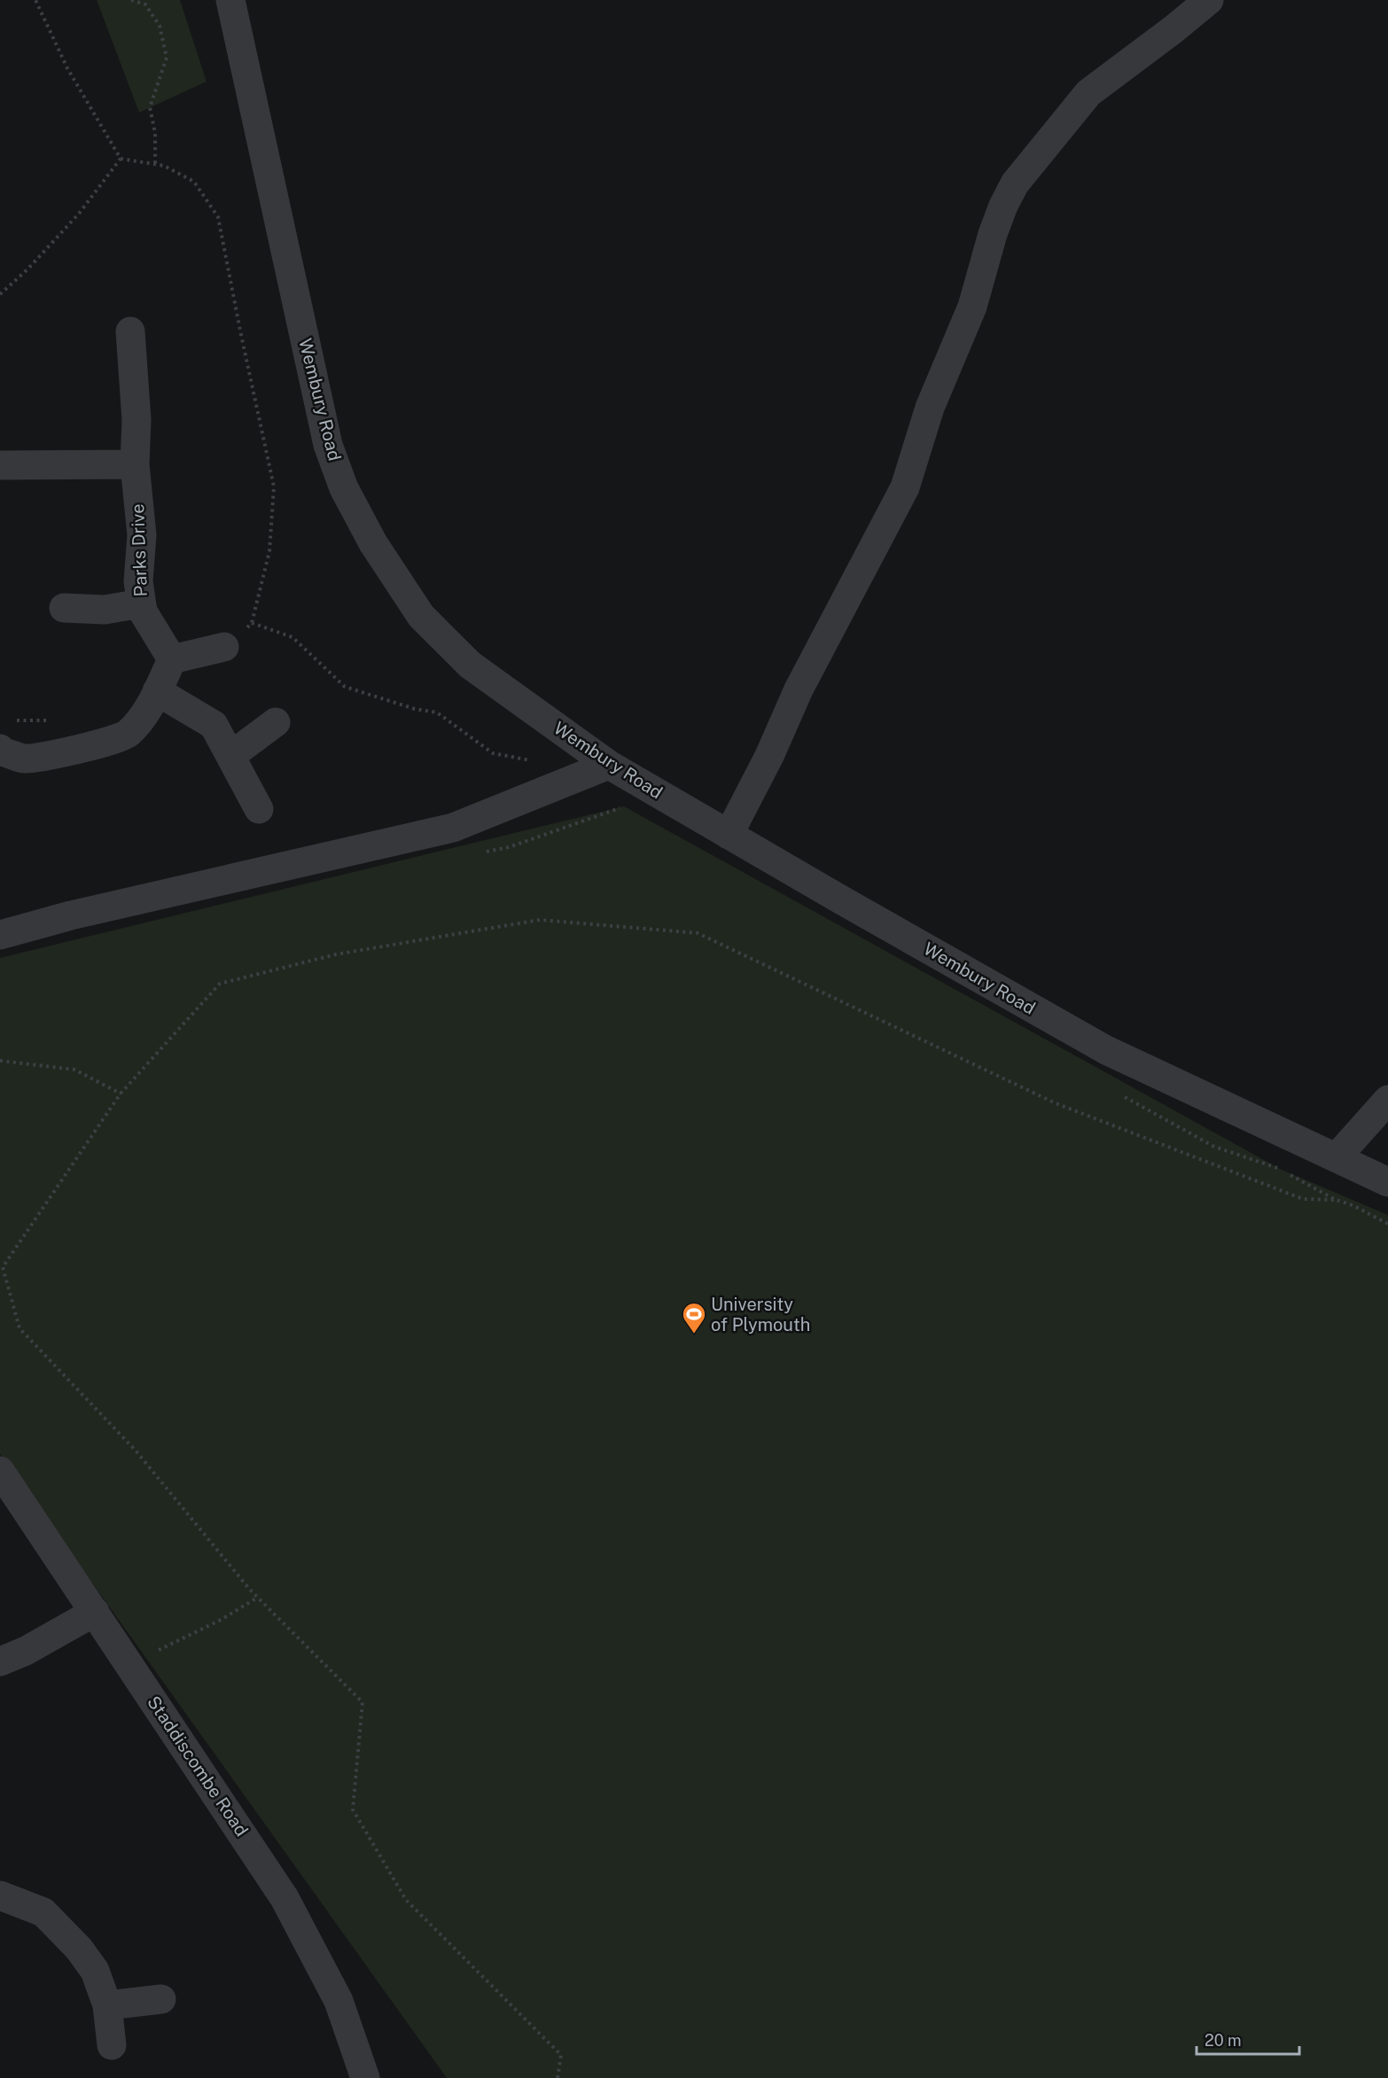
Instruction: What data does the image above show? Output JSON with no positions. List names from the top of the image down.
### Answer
{
  "streets": {
    "street": ["Wembury Road", "Parks Drive", "Staddiscombe Road"]
  },
  "places": {
    "sports": ["University of Plymouth"]
  },
  "scale_bar": "20 m"
}
